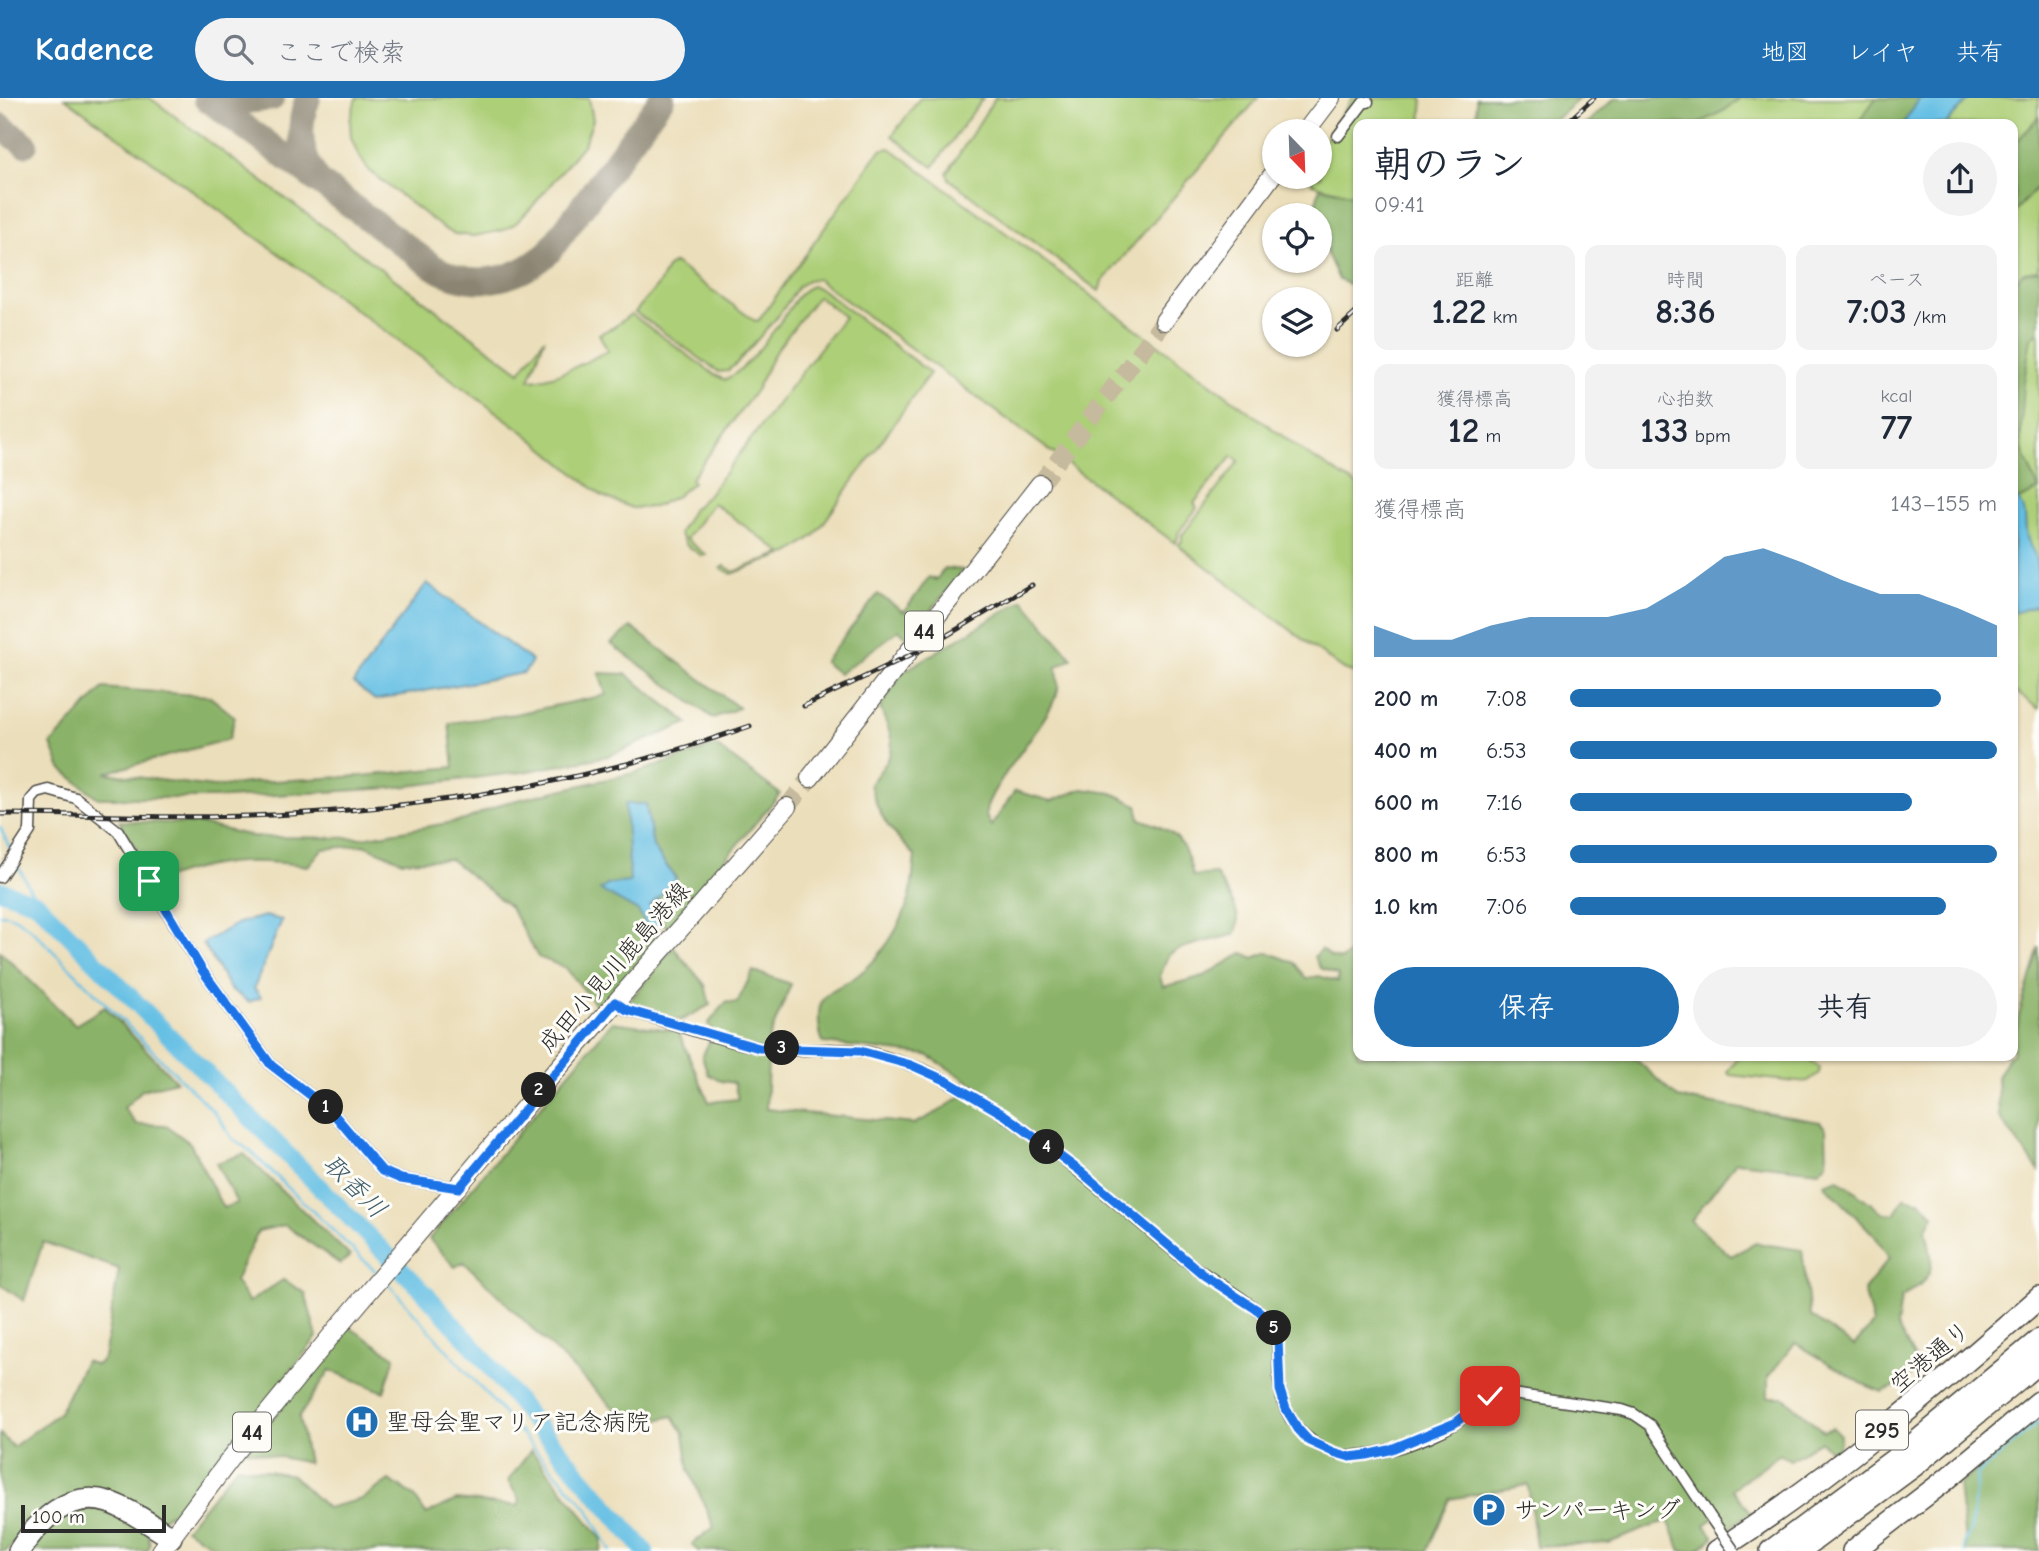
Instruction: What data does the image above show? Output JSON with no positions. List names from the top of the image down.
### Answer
{
  "streets": {
    "highway": ["空港通り", "295"],
    "main road": ["44", "成田小見川鹿島港線"]
  },
  "water": ["取香川"],
  "places": {
    "hospital": ["聖母会聖マリア記念病院"],
    "parking": ["サンパーキング"]
  },
  "scale_bar": "100 m",
  "north": "bottom right",
  "page": {
    "header": "Kadence",
    "search": "ここで検索",
    "nav": ["地図", "レイヤ", "共有"],
    "heading": ["朝のラン", "09:41"],
    "stats": [
      ["距離", "1.22 km"],
      ["時間", "8:36"],
      ["ペース", "7:03 /km"],
      ["獲得標高", "12 m"],
      ["心拍数", "133 bpm"],
      ["kcal", "77"]
    ],
    "chart": ["獲得標高", "143–155 m"],
    "list": [
      {
        "name": "200 m",
        "note": "7:08"
      },
      {
        "name": "400 m",
        "note": "6:53"
      },
      {
        "name": "600 m",
        "note": "7:16"
      },
      {
        "name": "800 m",
        "note": "6:53"
      },
      {
        "name": "1.0 km",
        "note": "7:06"
      }
    ],
    "buttons": ["保存", "共有"],
    "pins": [
      "3",
      "2",
      "1",
      "4",
      "5"
    ],
    "scale": "100 m"
  }
}
